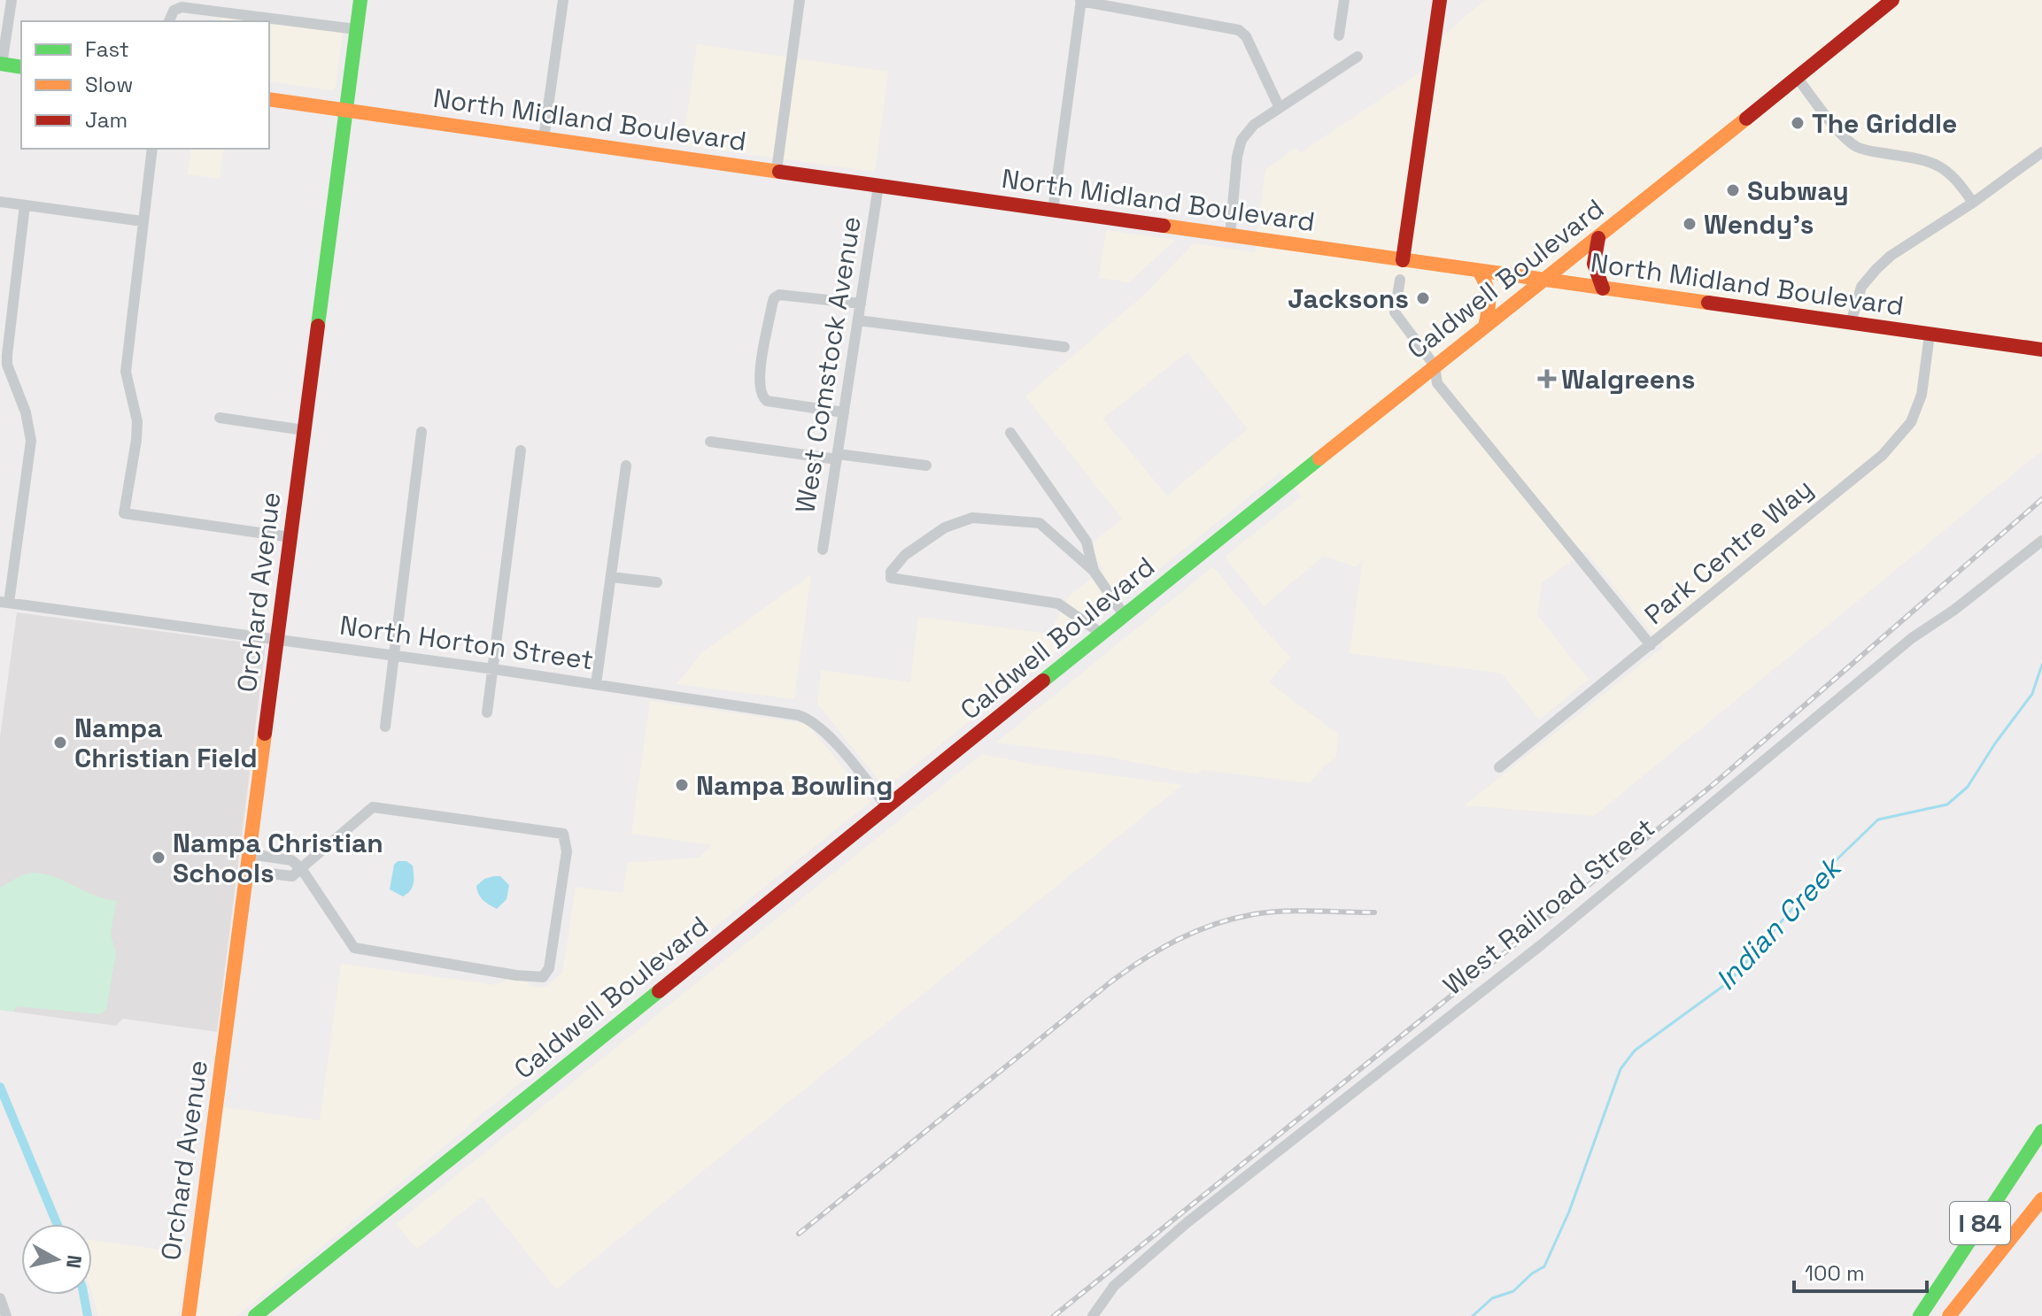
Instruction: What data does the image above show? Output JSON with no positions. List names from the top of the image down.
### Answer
{
  "streets": {
    "main road": [
      "North Midland Boulevard",
      "Caldwell Boulevard",
      "Orchard Avenue",
      "I 84"
    ],
    "street": [
      "West Comstock Avenue",
      "Park Centre Way",
      "North Horton Street",
      "West Railroad Street"
    ]
  },
  "crossings": [
    ["North Midland Boulevard", "Caldwell Boulevard"],
    ["North Midland Boulevard", "West Comstock Avenue"],
    ["North Midland Boulevard", "Park Centre Way"],
    ["North Midland Boulevard", "Orchard Avenue"],
    ["Caldwell Boulevard", "North Horton Street"],
    ["Orchard Avenue", "North Horton Street"]
  ],
  "water": ["Indian Creek"],
  "places": {
    "other": [
      "The Griddle",
      "Subway",
      "Wendy's",
      "Jacksons",
      "Nampa Christian Field",
      "Nampa Bowling",
      "Nampa Christian Schools"
    ],
    "health": ["Walgreens"]
  },
  "legend": ["Fast", "Slow", "Jam"],
  "scale_bar": "100 m",
  "north": "right"
}
